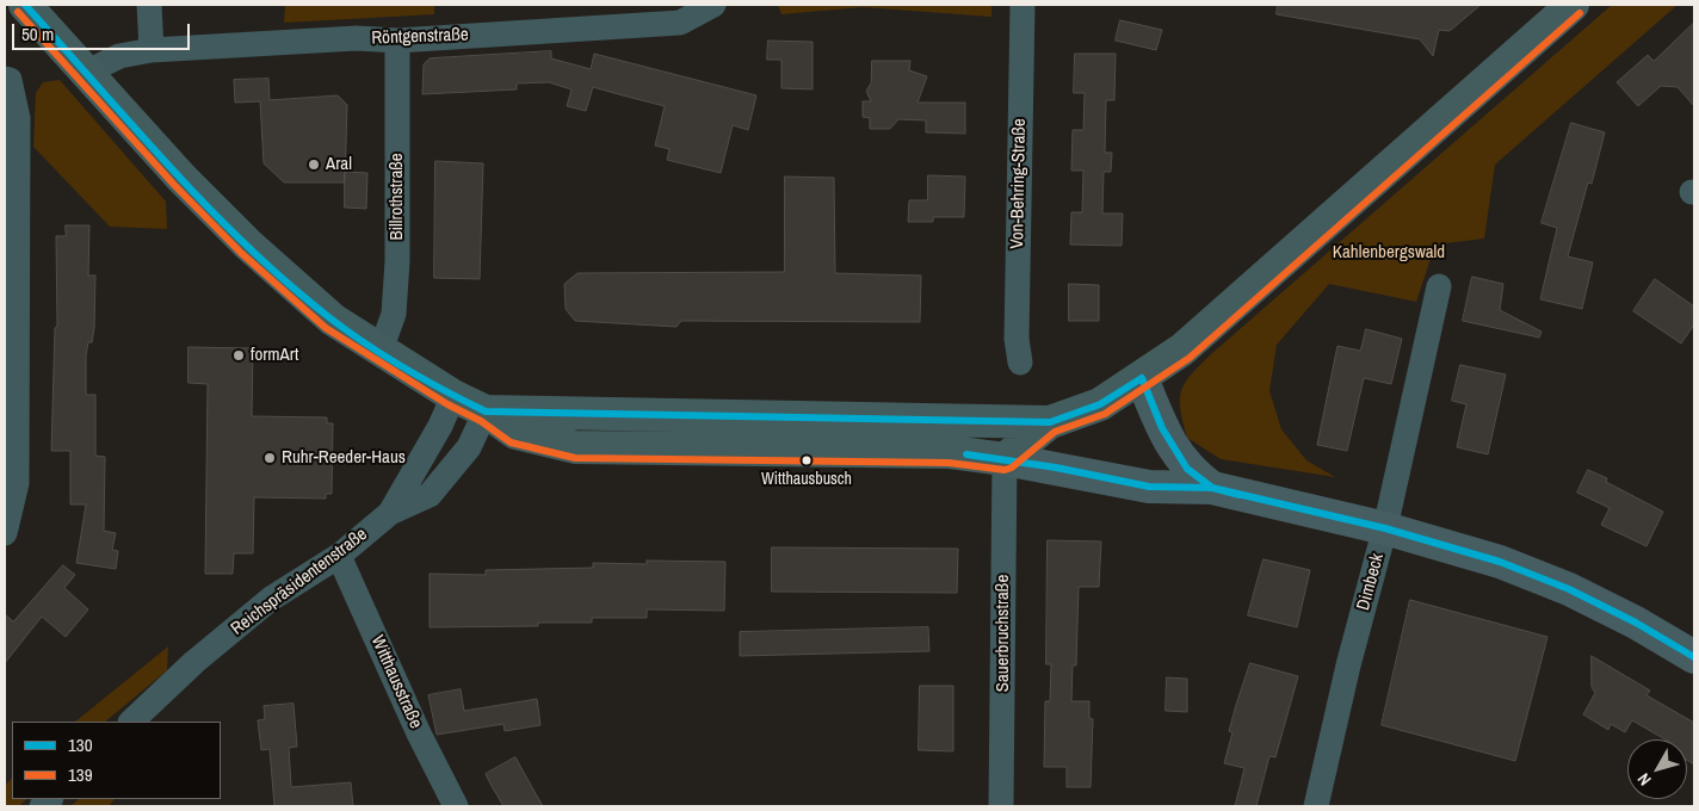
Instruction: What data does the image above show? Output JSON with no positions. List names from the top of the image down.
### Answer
{
  "streets": {
    "street": [
      "Röntgenstraße",
      "Von-Behring-Straße",
      "Billrothstraße",
      "Reichspräsidentenstraße",
      "Dimbeck",
      "Sauerbruchstraße",
      "Witthausstraße"
    ]
  },
  "crossings": [
    ["Röntgenstraße", "Billrothstraße"],
    ["Reichspräsidentenstraße", "Witthausstraße"]
  ],
  "parks": ["Kahlenbergswald"],
  "places": [
    "Aral",
    "formArt",
    "Ruhr-Reeder-Haus",
    "Witthausbusch"
  ],
  "lines": ["transit line 130", "transit line 139"],
  "legend": ["130", "139"],
  "scale_bar": "50 m",
  "north": "bottom left"
}
